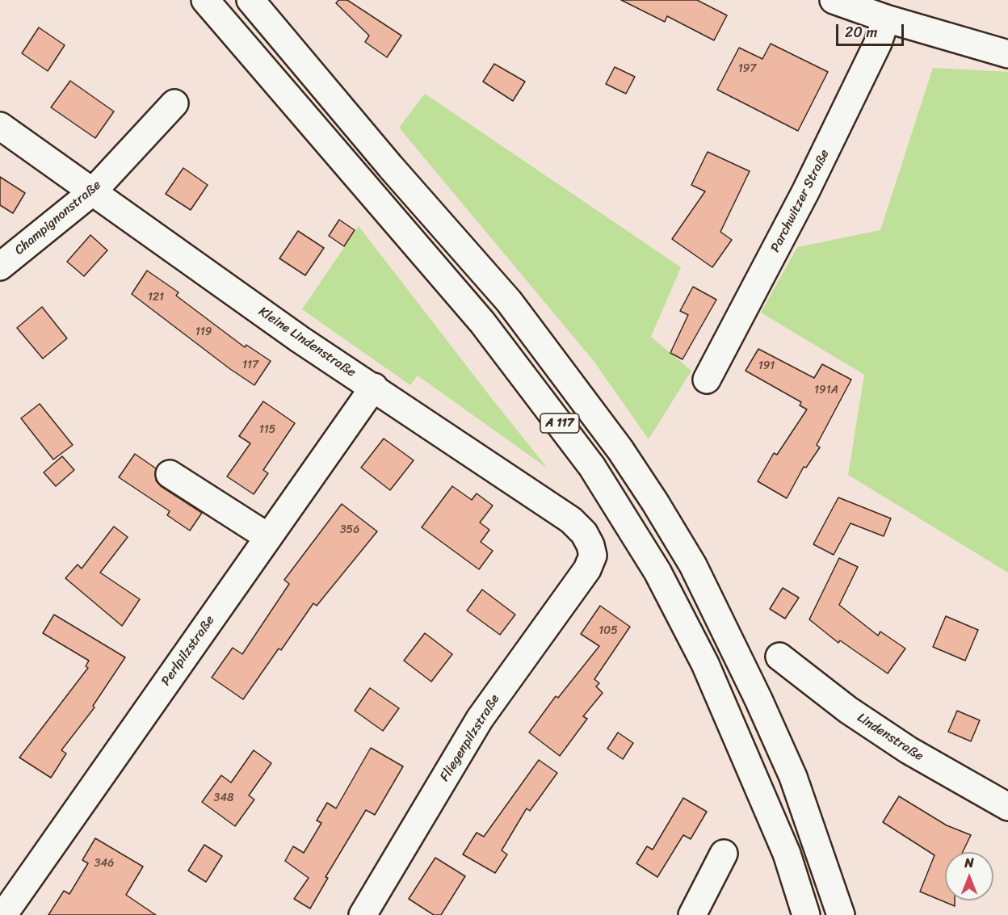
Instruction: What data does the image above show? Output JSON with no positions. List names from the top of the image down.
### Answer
{
  "streets": {
    "main road": [
      "Parchwitzer Straße",
      "Champignonstraße",
      "Kleine Lindenstraße",
      "A 117",
      "Perlpilzstraße",
      "Lindenstraße",
      "Fliegenpilzstraße"
    ]
  },
  "crossings": [
    ["Champignonstraße", "Kleine Lindenstraße"],
    ["Kleine Lindenstraße", "Perlpilzstraße"],
    ["Kleine Lindenstraße", "Fliegenpilzstraße"]
  ],
  "house_numbers": [
    "197",
    "121",
    "119",
    "117",
    "191",
    "191A",
    "115",
    "356",
    "105",
    "348",
    "346"
  ],
  "scale_bar": "20 m",
  "north": "top"
}
